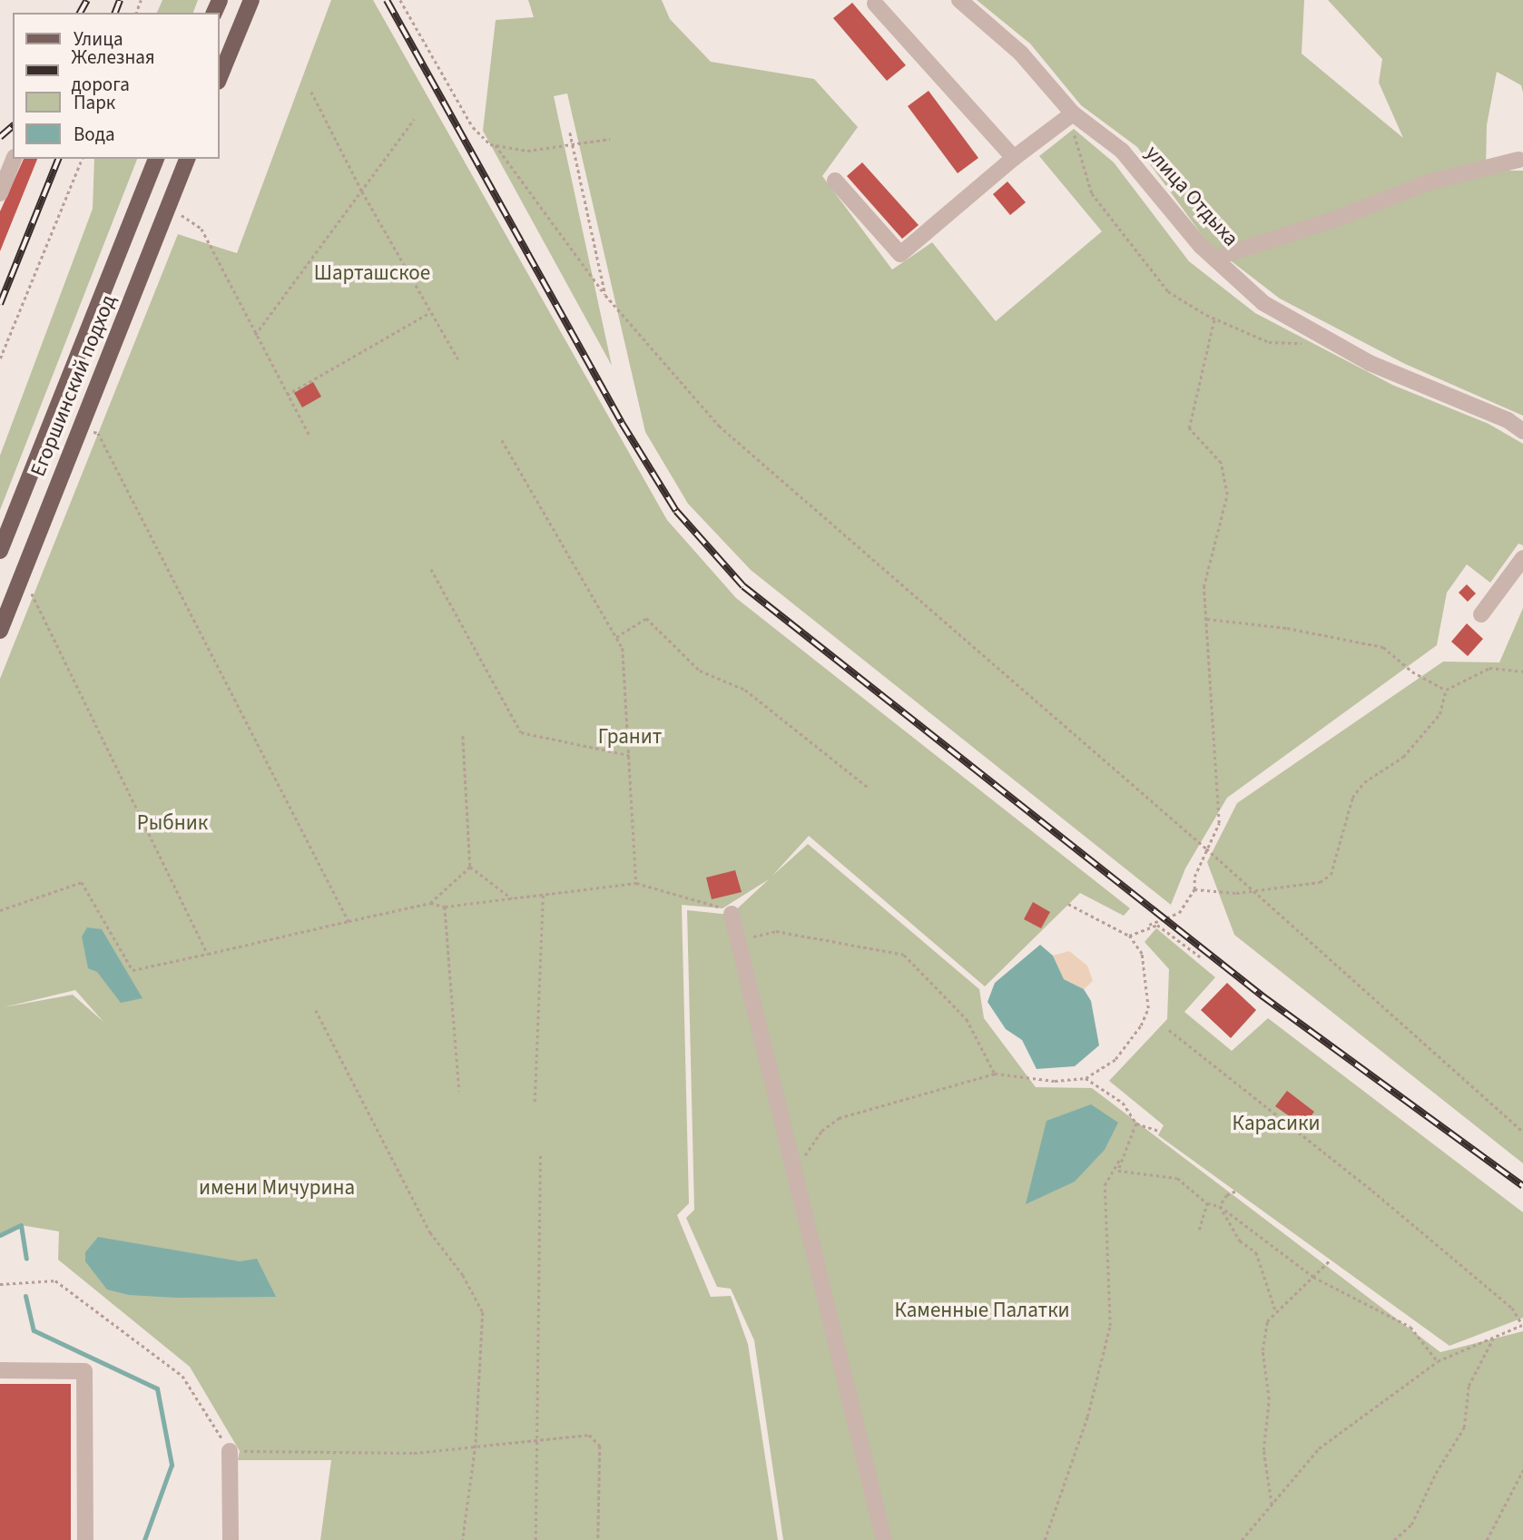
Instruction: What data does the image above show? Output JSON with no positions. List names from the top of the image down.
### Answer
{
  "streets": {
    "main road": ["Егоршинский подход"],
    "street": ["улица Отдыха"]
  },
  "parks": [
    "Шарташское",
    "Гранит",
    "Рыбник",
    "Карасики",
    "имени Мичурина",
    "Каменные Палатки"
  ],
  "legend": [
    "Улица",
    "Железная дорога",
    "Парк",
    "Вода"
  ]
}
